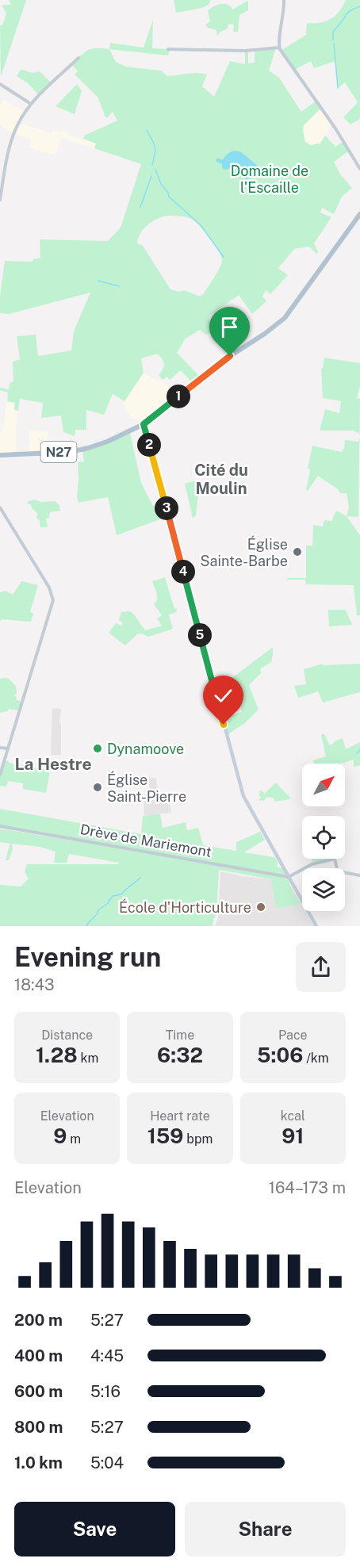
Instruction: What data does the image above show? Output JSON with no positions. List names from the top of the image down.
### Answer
{
  "streets": {
    "main road": ["N27"],
    "street": ["Drève de Mariemont"]
  },
  "districts": ["Cité du Moulin", "La Hestre"],
  "parks": ["Domaine de l'Escaille"],
  "places": [
    "Église Sainte-Barbe",
    "Dynamoove",
    "Église Saint-Pierre",
    "École d'Horticulture"
  ],
  "north": "top right",
  "page": {
    "pins": [
      "1",
      "2",
      "3",
      "4",
      "5"
    ],
    "heading": ["Evening run", "18:43"],
    "stats": [
      ["Distance", "1.28 km"],
      ["Time", "6:32"],
      ["Pace", "5:06 /km"],
      ["Elevation", "9 m"],
      ["Heart rate", "159 bpm"],
      ["kcal", "91"]
    ],
    "chart": ["Elevation", "164–173 m"],
    "list": [
      {
        "name": "200 m",
        "note": "5:27"
      },
      {
        "name": "400 m",
        "note": "4:45"
      },
      {
        "name": "600 m",
        "note": "5:16"
      },
      {
        "name": "800 m",
        "note": "5:27"
      },
      {
        "name": "1.0 km",
        "note": "5:04"
      }
    ],
    "buttons": ["Save", "Share"]
  }
}
